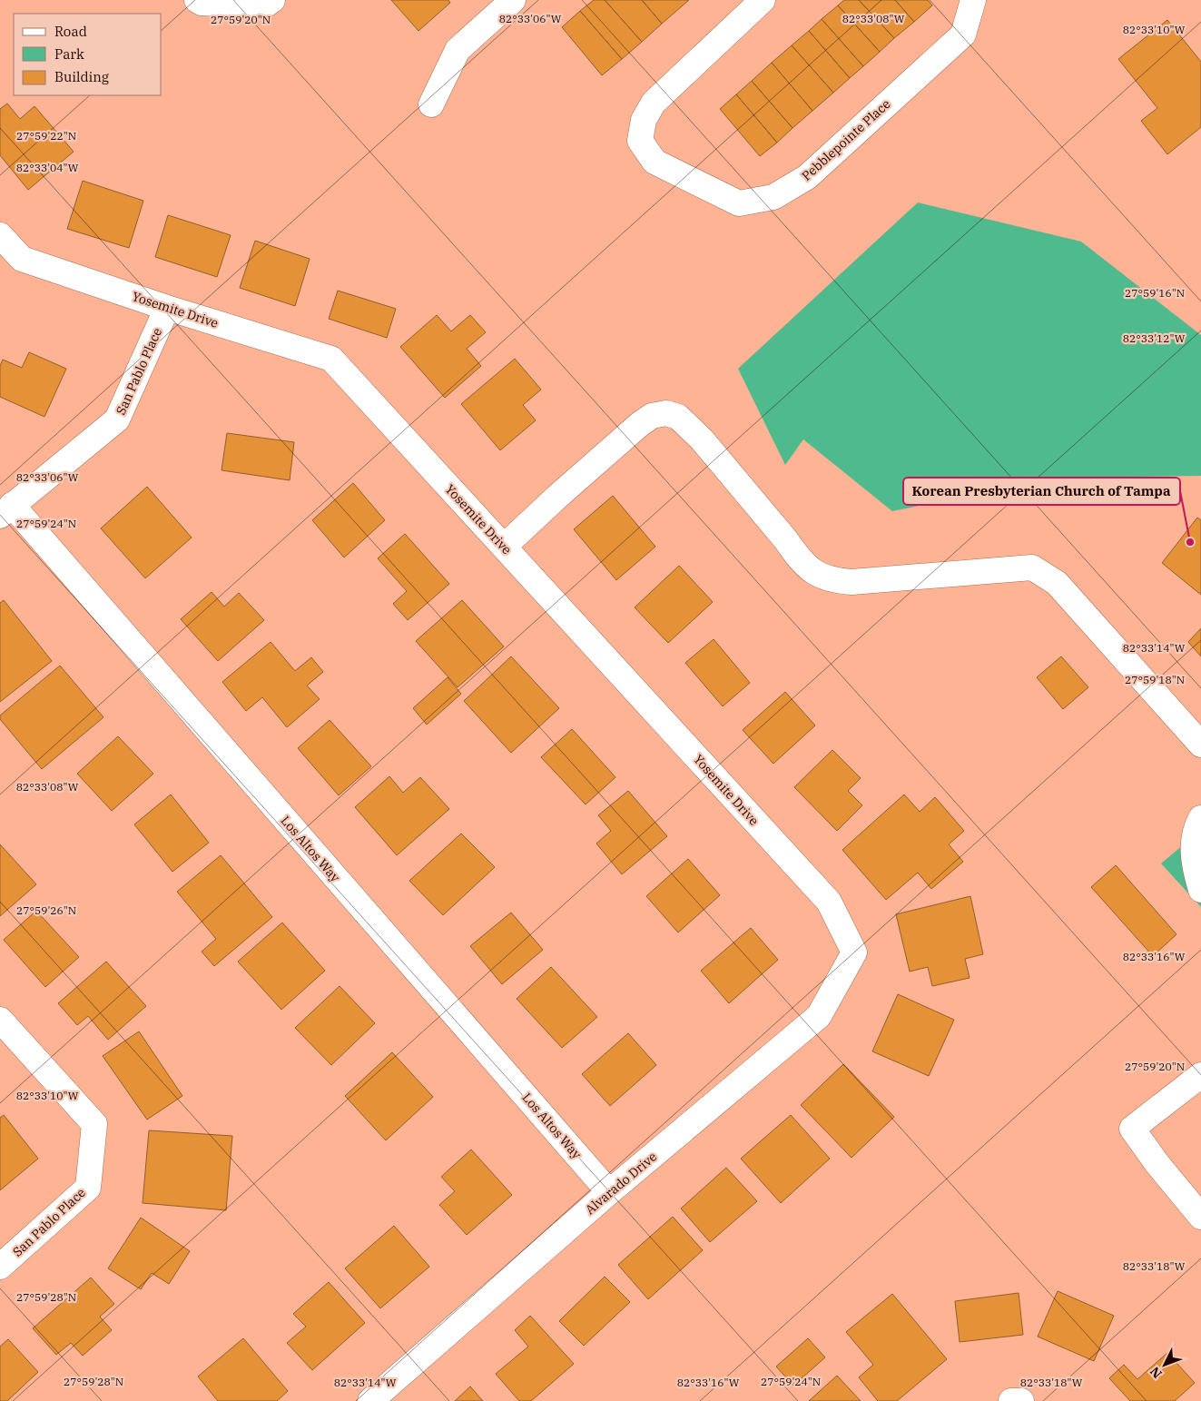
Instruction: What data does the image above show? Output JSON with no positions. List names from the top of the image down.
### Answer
{
  "streets": {
    "street": [
      "Pebblepointe Place",
      "Yosemite Drive",
      "San Pablo Place",
      "Los Altos Way",
      "Alvarado Drive"
    ]
  },
  "crossings": [
    ["Yosemite Drive", "San Pablo Place"],
    ["Yosemite Drive", "Alvarado Drive"],
    ["San Pablo Place", "Los Altos Way"],
    ["Los Altos Way", "Alvarado Drive"]
  ],
  "places": ["Korean Presbyterian Church of Tampa"],
  "legend": ["Road", "Park", "Building"],
  "north": "bottom left",
  "coordinates": [
    "82°33'06\"W",
    "82°33'08\"W",
    "27°59'20\"N",
    "82°33'10\"W",
    "27°59'22\"N",
    "82°33'04\"W",
    "27°59'16\"N",
    "82°33'12\"W",
    "27°59'24\"N",
    "82°33'14\"W",
    "27°59'18\"N",
    "27°59'26\"N",
    "82°33'16\"W",
    "82°33'18\"W",
    "27°59'28\"N"
  ]
}
